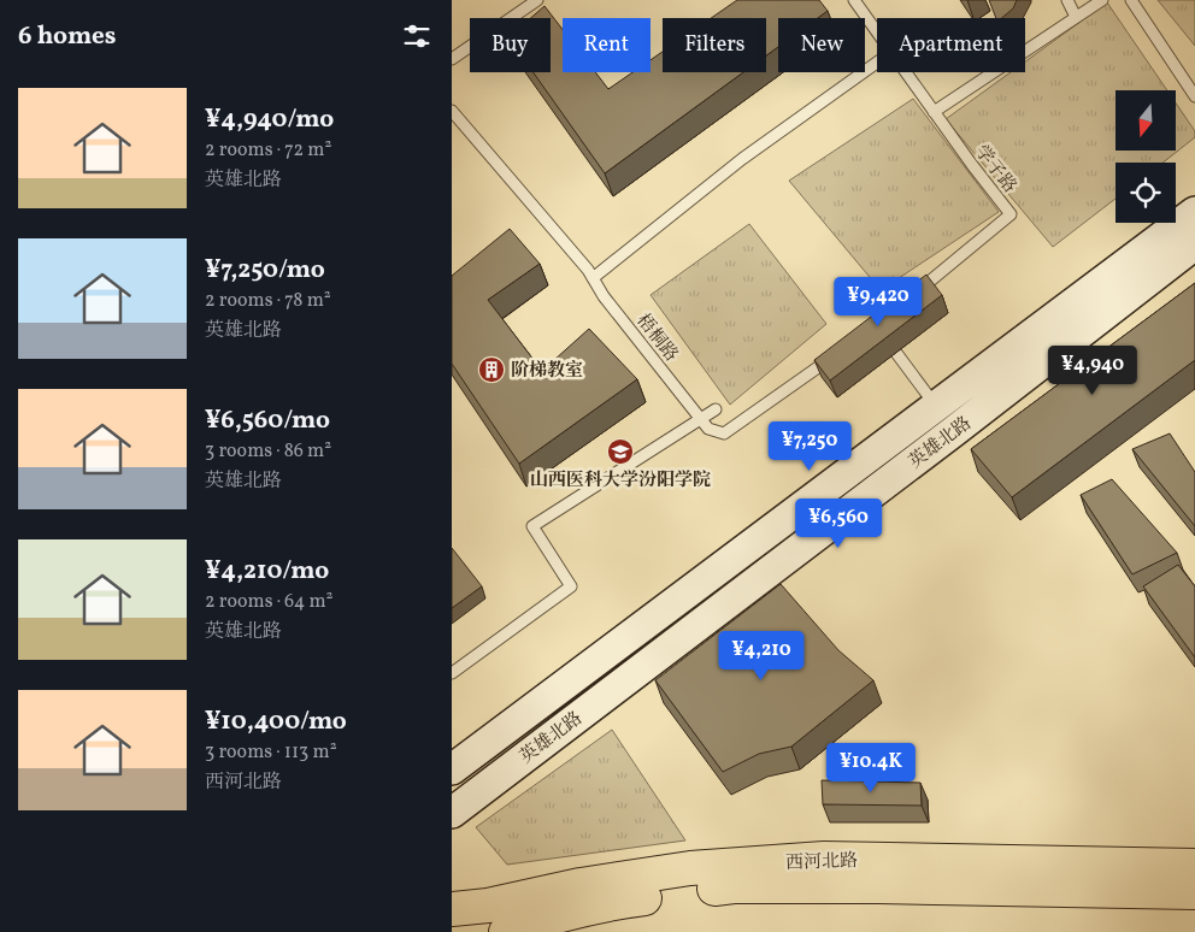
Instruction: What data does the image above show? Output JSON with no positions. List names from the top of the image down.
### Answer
{
  "streets": {
    "highway": ["西河北路"],
    "main road": ["英雄北路"],
    "lane": ["学子路", "梧桐路"]
  },
  "places": {
    "building": ["阶梯教室"],
    "school or university": ["山西医科大学汾阳学院"]
  },
  "north": "bottom",
  "page": {
    "heading": "6 homes",
    "chip": [
      "Buy",
      "Rent",
      "Filters",
      "New",
      "Apartment"
    ],
    "list": [
      {
        "name": "¥4,940/mo",
        "note": "2 rooms · 72 m² · 英雄北路"
      },
      {
        "name": "¥7,250/mo",
        "note": "2 rooms · 78 m² · 英雄北路"
      },
      {
        "name": "¥6,560/mo",
        "note": "3 rooms · 86 m² · 英雄北路"
      },
      {
        "name": "¥4,210/mo",
        "note": "2 rooms · 64 m² · 英雄北路"
      },
      {
        "name": "¥10,400/mo",
        "note": "3 rooms · 113 m² · 西河北路"
      }
    ],
    "price": [
      "¥9,420",
      "¥4,940",
      "¥7,250",
      "¥6,560",
      "¥4,210",
      "¥10.4K"
    ]
  }
}
